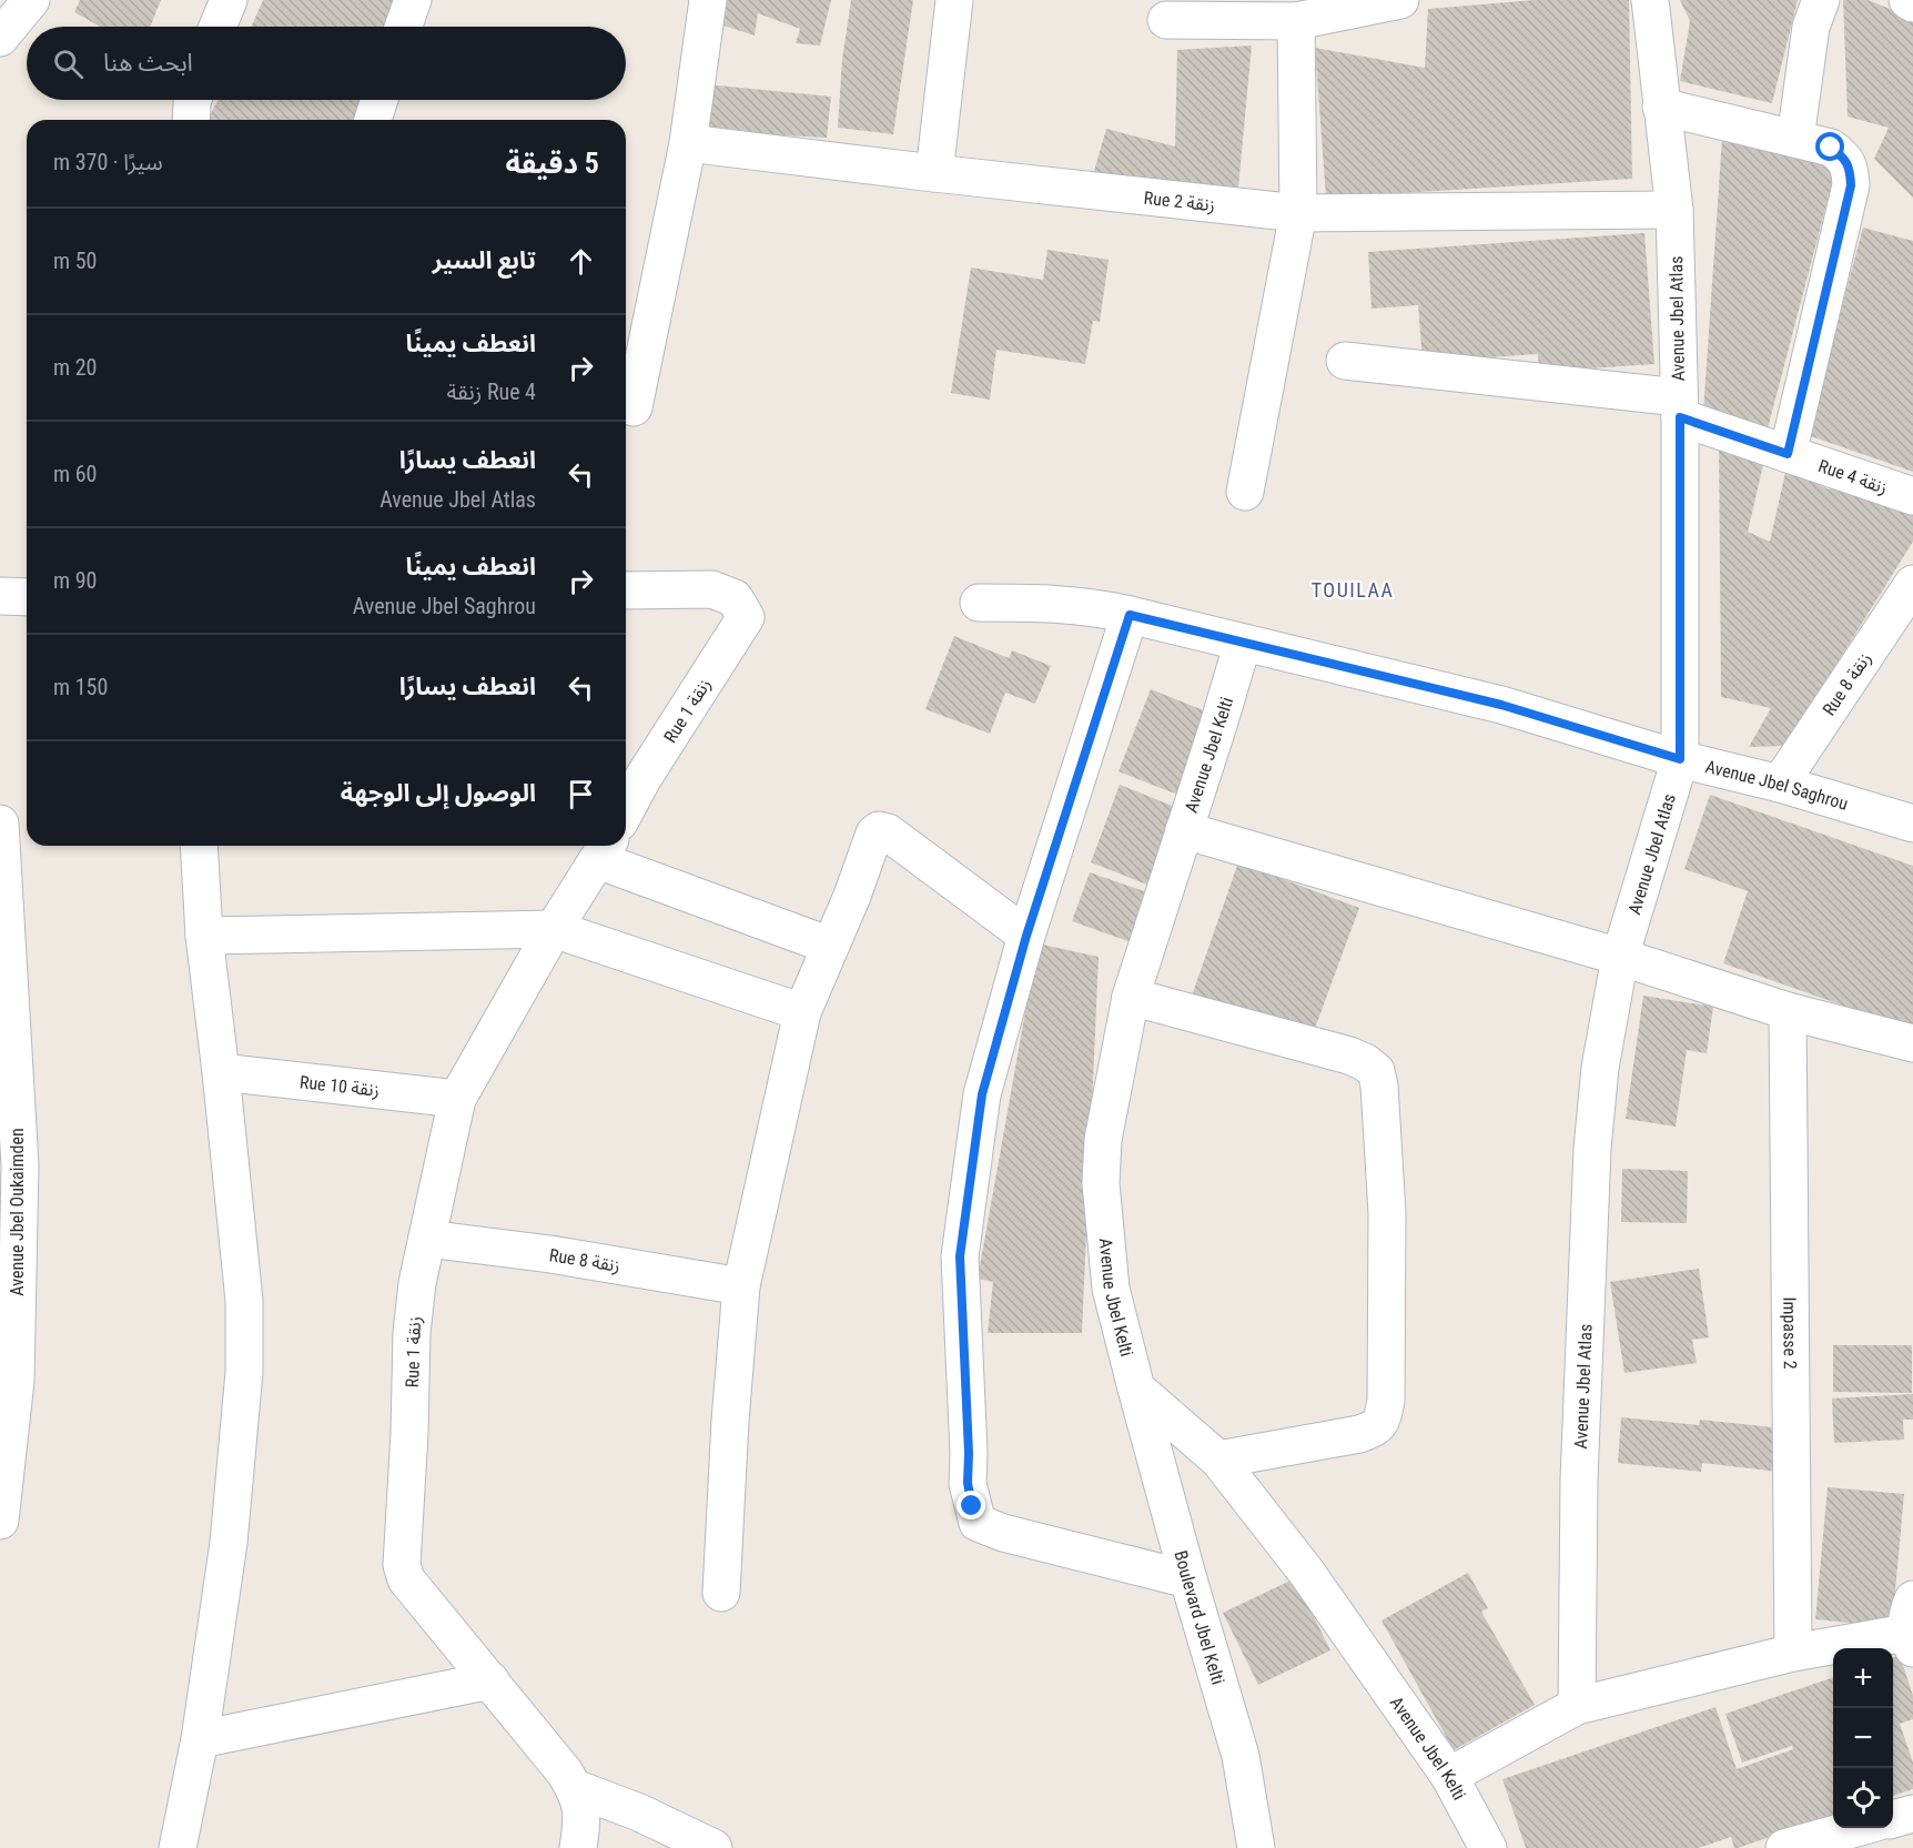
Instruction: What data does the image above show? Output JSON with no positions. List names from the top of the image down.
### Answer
{
  "streets": {
    "street": [
      "Rue 2 زنقة",
      "Avenue Jbel Atlas",
      "Rue 4 زنقة",
      "Rue 8 زنقة",
      "Rue 1 زنقة",
      "Avenue Jbel Kelti",
      "Avenue Jbel Saghrou",
      "Rue 10 زنقة",
      "Avenue Jbel Oukaimden",
      "Impasse 2",
      "Boulevard Jbel Kelti"
    ]
  },
  "crossings": [
    ["Rue 2 زنقة", "Avenue Jbel Atlas"],
    ["Avenue Jbel Atlas", "Rue 4 زنقة"],
    ["Avenue Jbel Atlas", "Avenue Jbel Saghrou"],
    ["Rue 8 زنقة", "Rue 1 زنقة"],
    ["Rue 8 زنقة", "Avenue Jbel Saghrou"],
    ["Rue 1 زنقة", "Rue 10 زنقة"],
    ["Avenue Jbel Kelti", "Avenue Jbel Saghrou"],
    ["Avenue Jbel Kelti", "Boulevard Jbel Kelti"]
  ],
  "districts": ["TOUILAA"],
  "page": {
    "search": "ابحث هنا",
    "heading": ["5 دقيقة", "سيرًا · 370 m"],
    "list": [
      ["تابع السير", "50 m"],
      ["انعطف يمينًا", "Rue 4 زنقة", "20 m"],
      ["انعطف يسارًا", "Avenue Jbel Atlas", "60 m"],
      ["انعطف يمينًا", "Avenue Jbel Saghrou", "90 m"],
      ["انعطف يسارًا", "150 m"],
      "الوصول إلى الوجهة"
    ],
    "map_buttons": ["+", "−"]
  }
}
